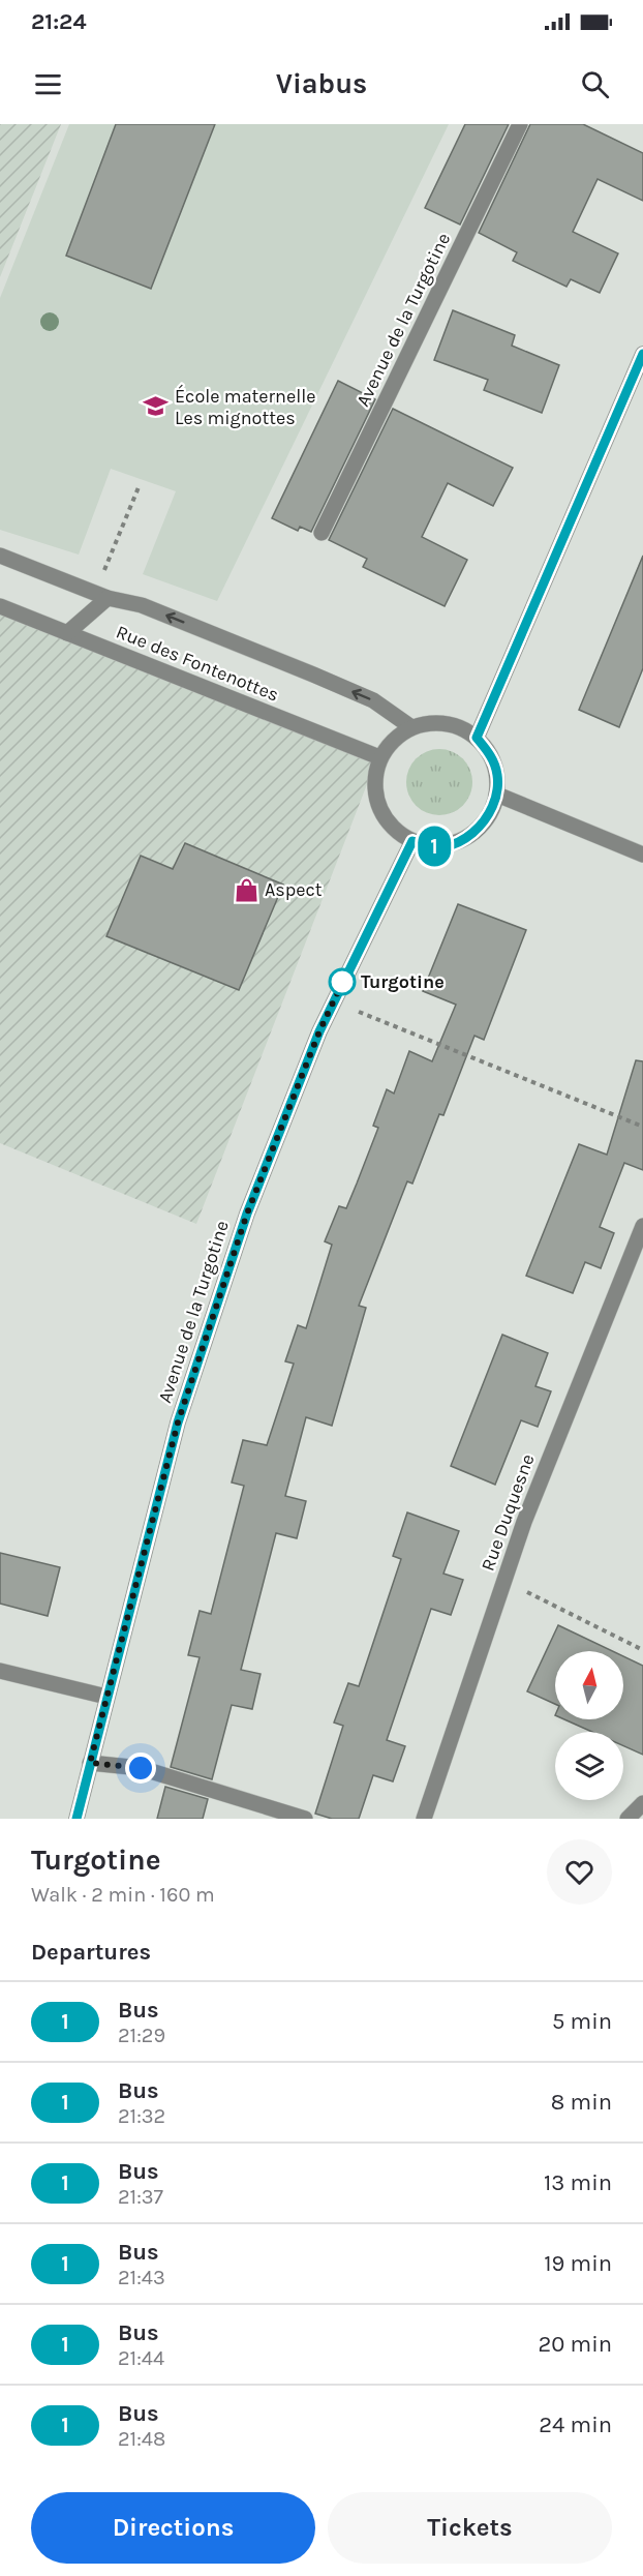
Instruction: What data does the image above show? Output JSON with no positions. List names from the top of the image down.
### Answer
{
  "streets": {
    "street": ["Avenue de la Turgotine", "Rue des Fontenottes", "Rue Duquesne"]
  },
  "crossings": [
    ["Avenue de la Turgotine", "Rue des Fontenottes"]
  ],
  "places": {
    "school or university": ["École maternelle Les mignottes"],
    "shop": ["Aspect"],
    "other": ["Turgotine"]
  },
  "lines": ["bus line 1"],
  "north": "top",
  "page": {
    "status": "21:24",
    "header": "Viabus",
    "on_map": "1",
    "heading": [
      ["Turgotine", "Walk · 2 min · 160 m"],
      "Departures"
    ],
    "list": [
      {
        "mark": "1",
        "name": "Bus",
        "note": "21:29",
        "value": "5 min"
      },
      {
        "mark": "1",
        "name": "Bus",
        "note": "21:32",
        "value": "8 min"
      },
      {
        "mark": "1",
        "name": "Bus",
        "note": "21:37",
        "value": "13 min"
      },
      {
        "mark": "1",
        "name": "Bus",
        "note": "21:43",
        "value": "19 min"
      },
      {
        "mark": "1",
        "name": "Bus",
        "note": "21:44",
        "value": "20 min"
      },
      {
        "mark": "1",
        "name": "Bus",
        "note": "21:48",
        "value": "24 min"
      }
    ],
    "buttons": ["Directions", "Tickets"]
  }
}
